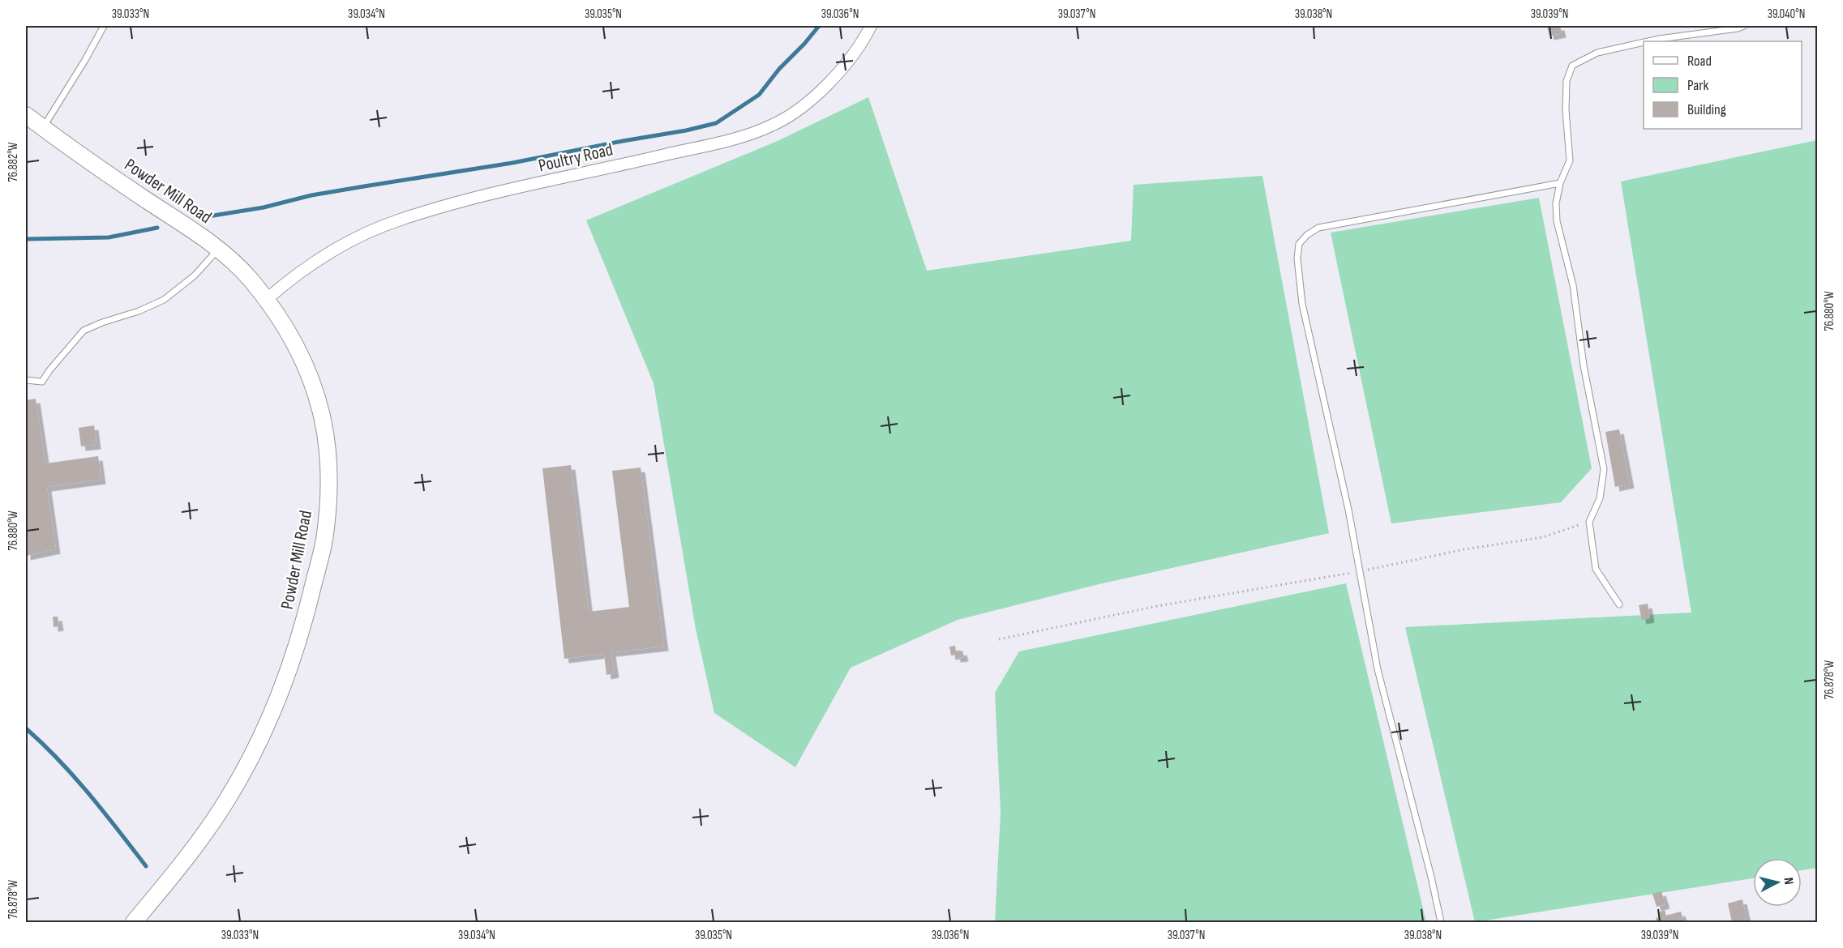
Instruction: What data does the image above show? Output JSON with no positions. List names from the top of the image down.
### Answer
{
  "streets": {
    "main road": ["Powder Mill Road"],
    "street": ["Poultry Road"]
  },
  "crossings": [
    ["Poultry Road", "Powder Mill Road"]
  ],
  "legend": ["Road", "Park", "Building"],
  "north": "right",
  "coordinates": [
    "39.033°N",
    "39.034°N",
    "39.035°N",
    "39.036°N",
    "39.037°N",
    "39.038°N",
    "39.039°N",
    "39.040°N",
    "76.882°W",
    "76.880°W",
    "76.878°W"
  ]
}
